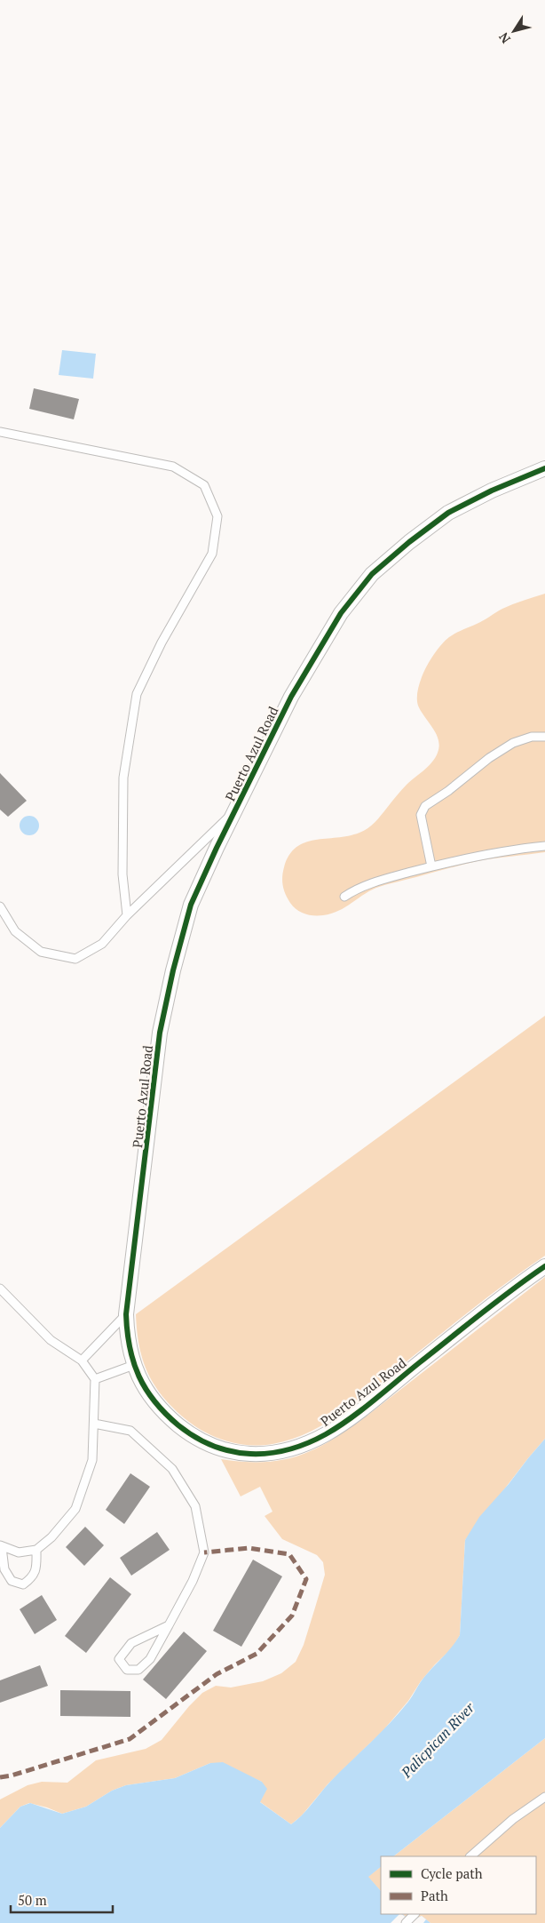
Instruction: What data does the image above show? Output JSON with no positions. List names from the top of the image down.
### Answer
{
  "streets": {
    "street": ["Puerto Azul Road"]
  },
  "water": ["Palicpican River"],
  "legend": ["Cycle path", "Path"],
  "scale_bar": "50 m",
  "north": "bottom left"
}
